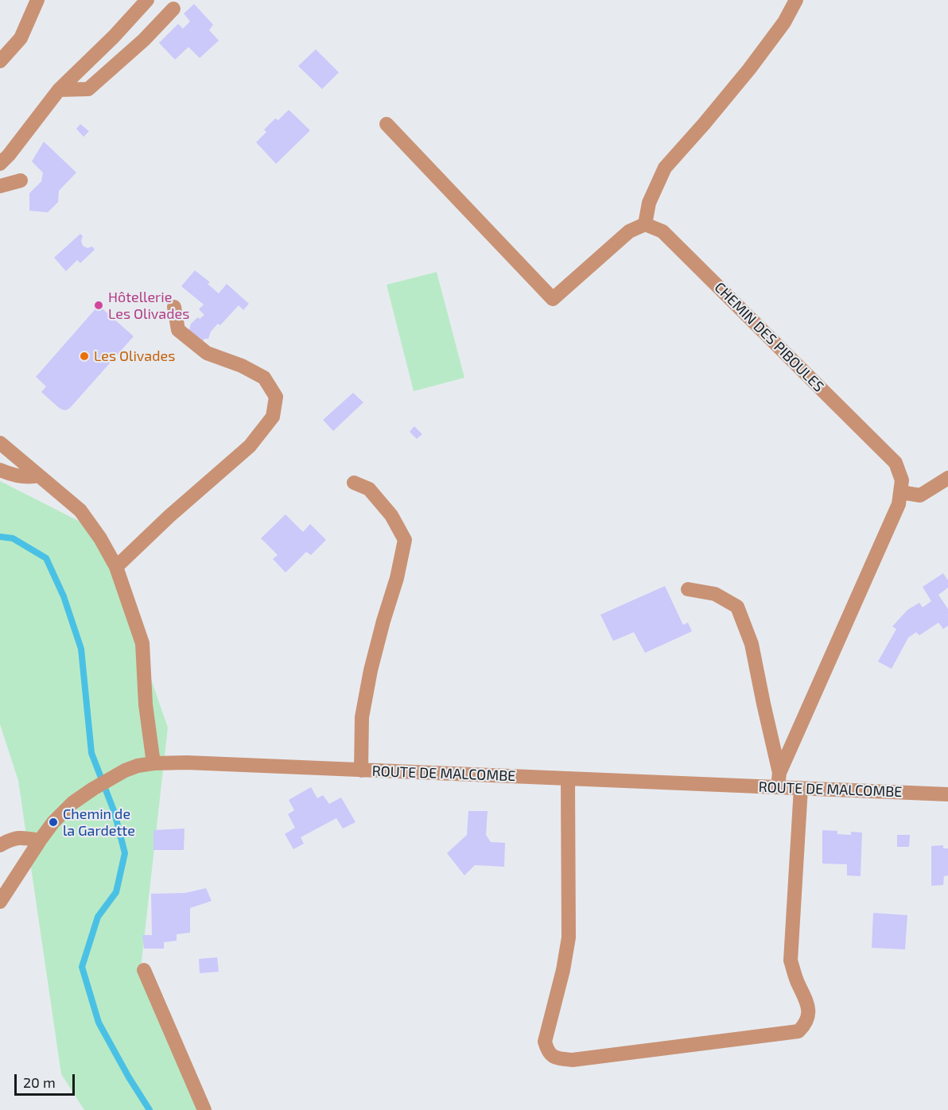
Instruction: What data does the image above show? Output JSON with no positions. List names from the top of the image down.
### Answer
{
  "streets": {
    "street": ["CHEMIN DES PIBOULES", "ROUTE DE MALCOMBE"]
  },
  "crossings": [
    ["CHEMIN DES PIBOULES", "ROUTE DE MALCOMBE"]
  ],
  "places": ["Hôtellerie Les Olivades", "Les Olivades", "Chemin de la Gardette"],
  "scale_bar": "20 m"
}
